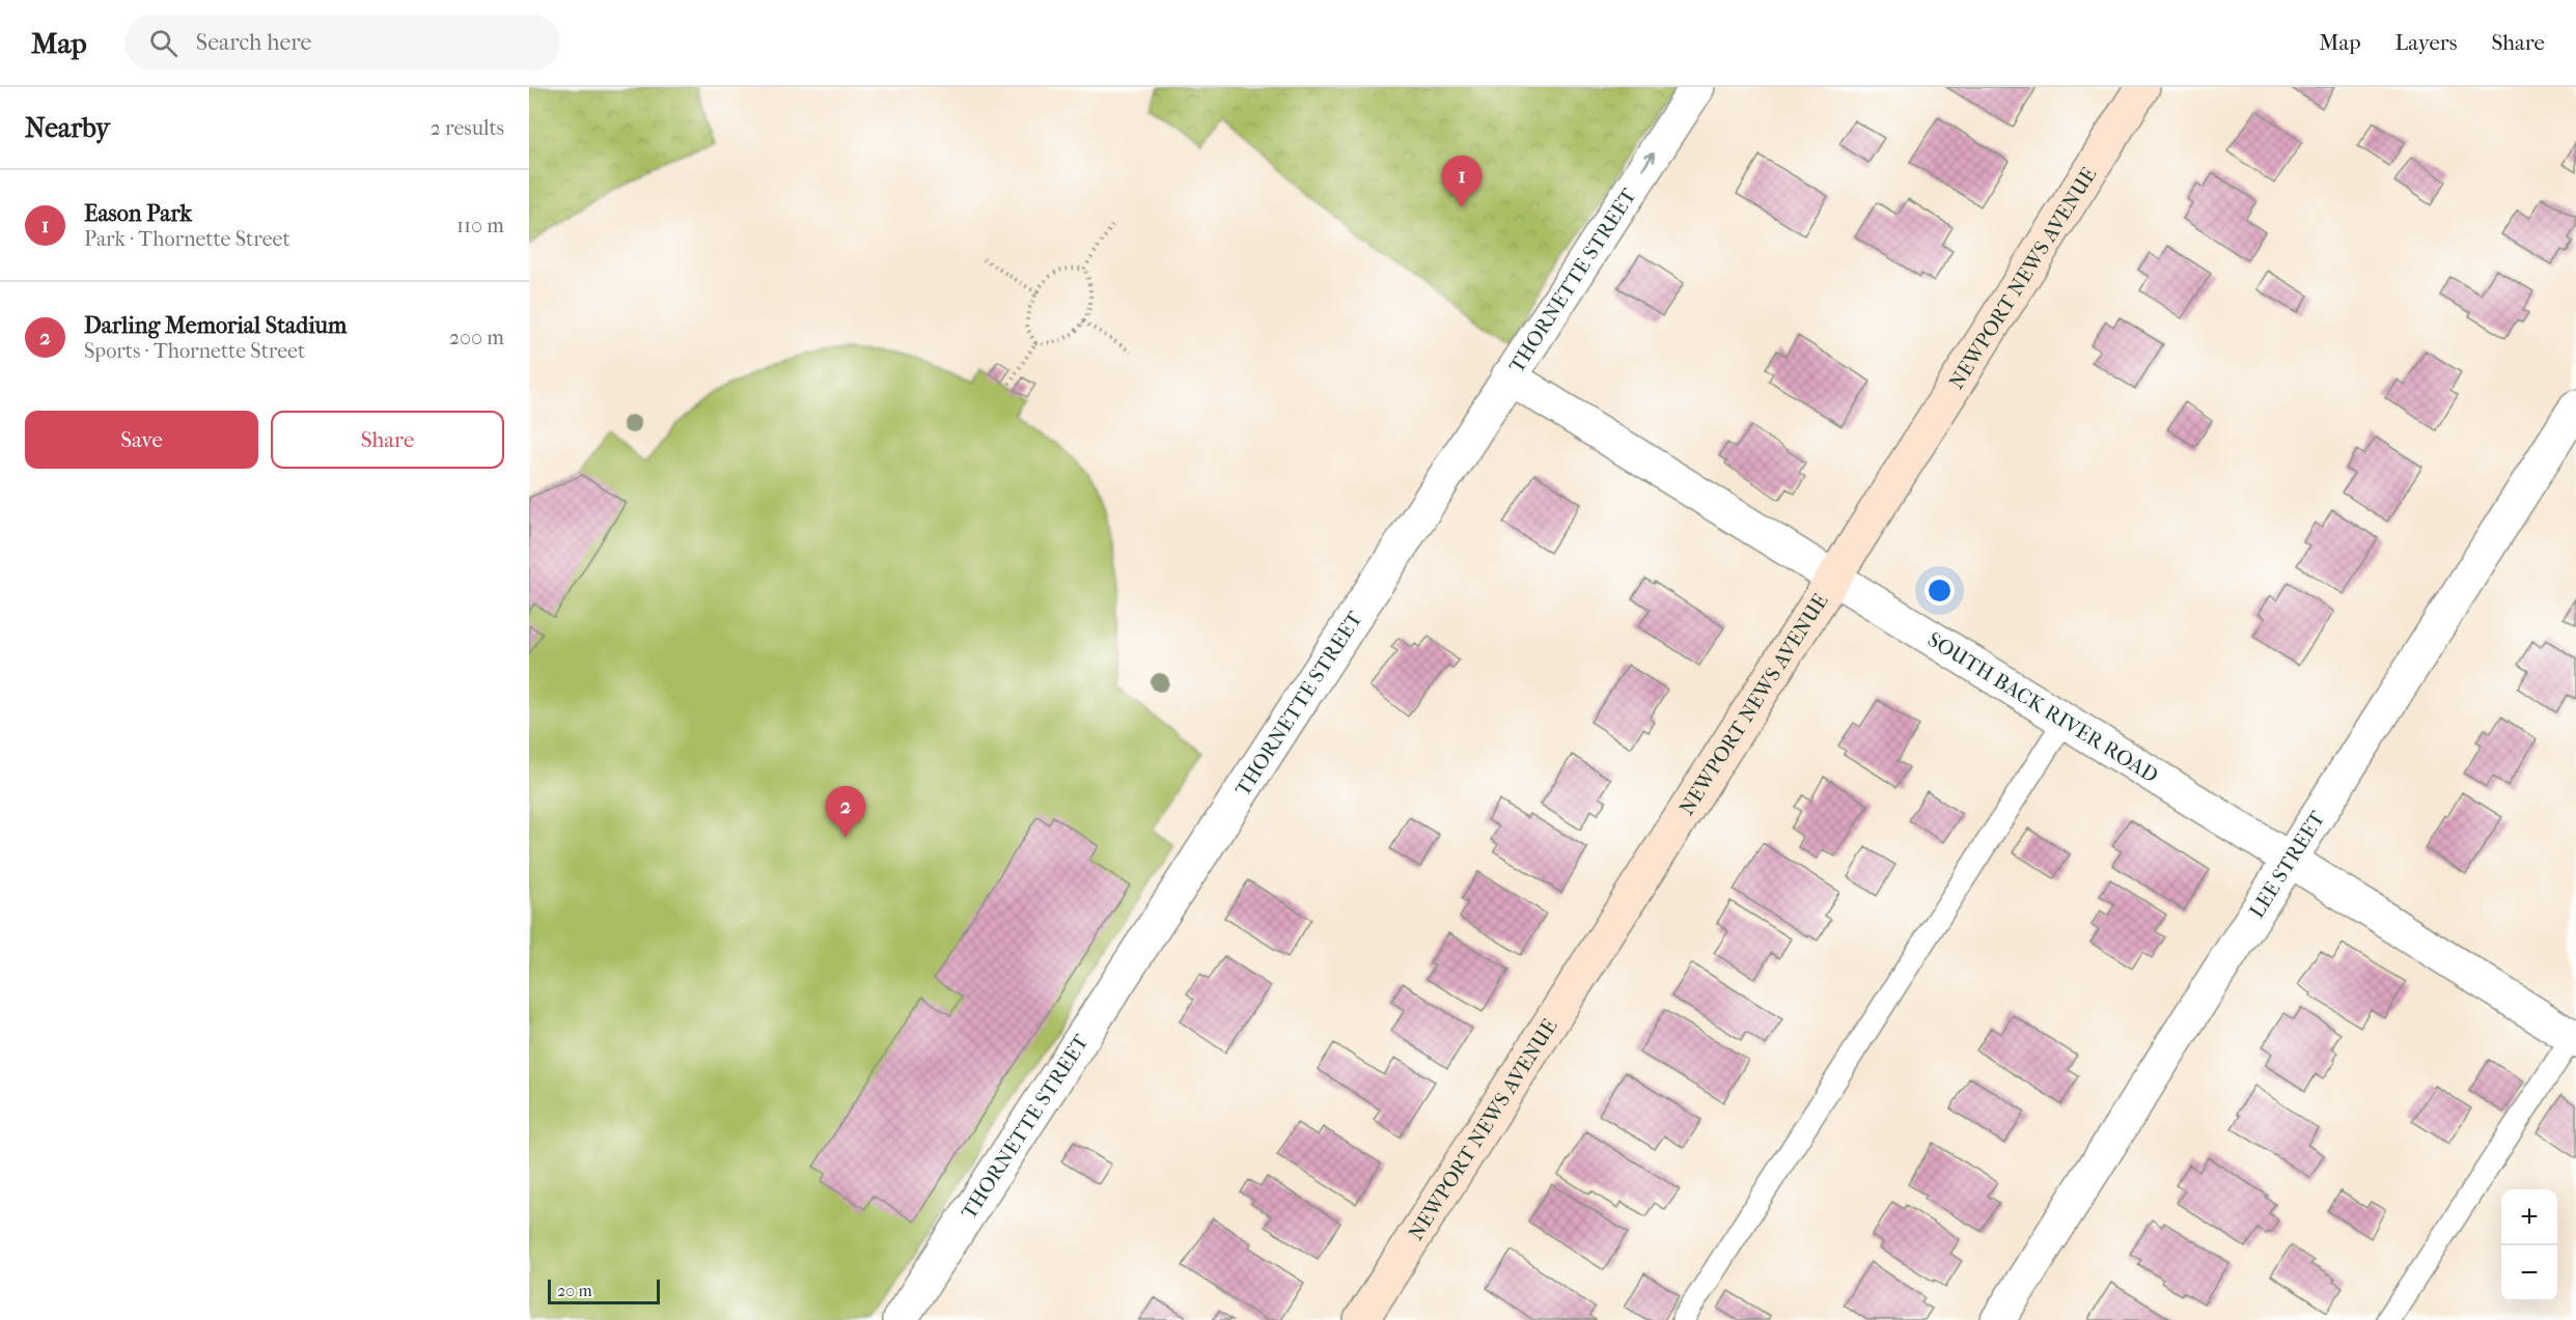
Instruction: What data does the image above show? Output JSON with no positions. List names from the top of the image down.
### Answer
{
  "streets": {
    "street": [
      "NEWPORT NEWS AVENUE",
      "THORNETTE STREET",
      "SOUTH BACK RIVER ROAD",
      "LEE STREET"
    ]
  },
  "crossings": [
    ["NEWPORT NEWS AVENUE", "SOUTH BACK RIVER ROAD"],
    ["THORNETTE STREET", "SOUTH BACK RIVER ROAD"],
    ["SOUTH BACK RIVER ROAD", "LEE STREET"]
  ],
  "scale_bar": "20 m",
  "page": {
    "header": "Map",
    "search": "Search here",
    "nav": ["Map", "Layers", "Share"],
    "heading": ["Nearby", "2 results"],
    "pins": ["1", "2"],
    "list": [
      {
        "mark": "1",
        "name": "Eason Park",
        "note": "Park · Thornette Street",
        "value": "110 m"
      },
      {
        "mark": "2",
        "name": "Darling Memorial Stadium",
        "note": "Sports · Thornette Street",
        "value": "200 m"
      }
    ],
    "buttons": ["Save", "Share"],
    "map_buttons": ["+", "−"],
    "scale": "20 m"
  }
}
